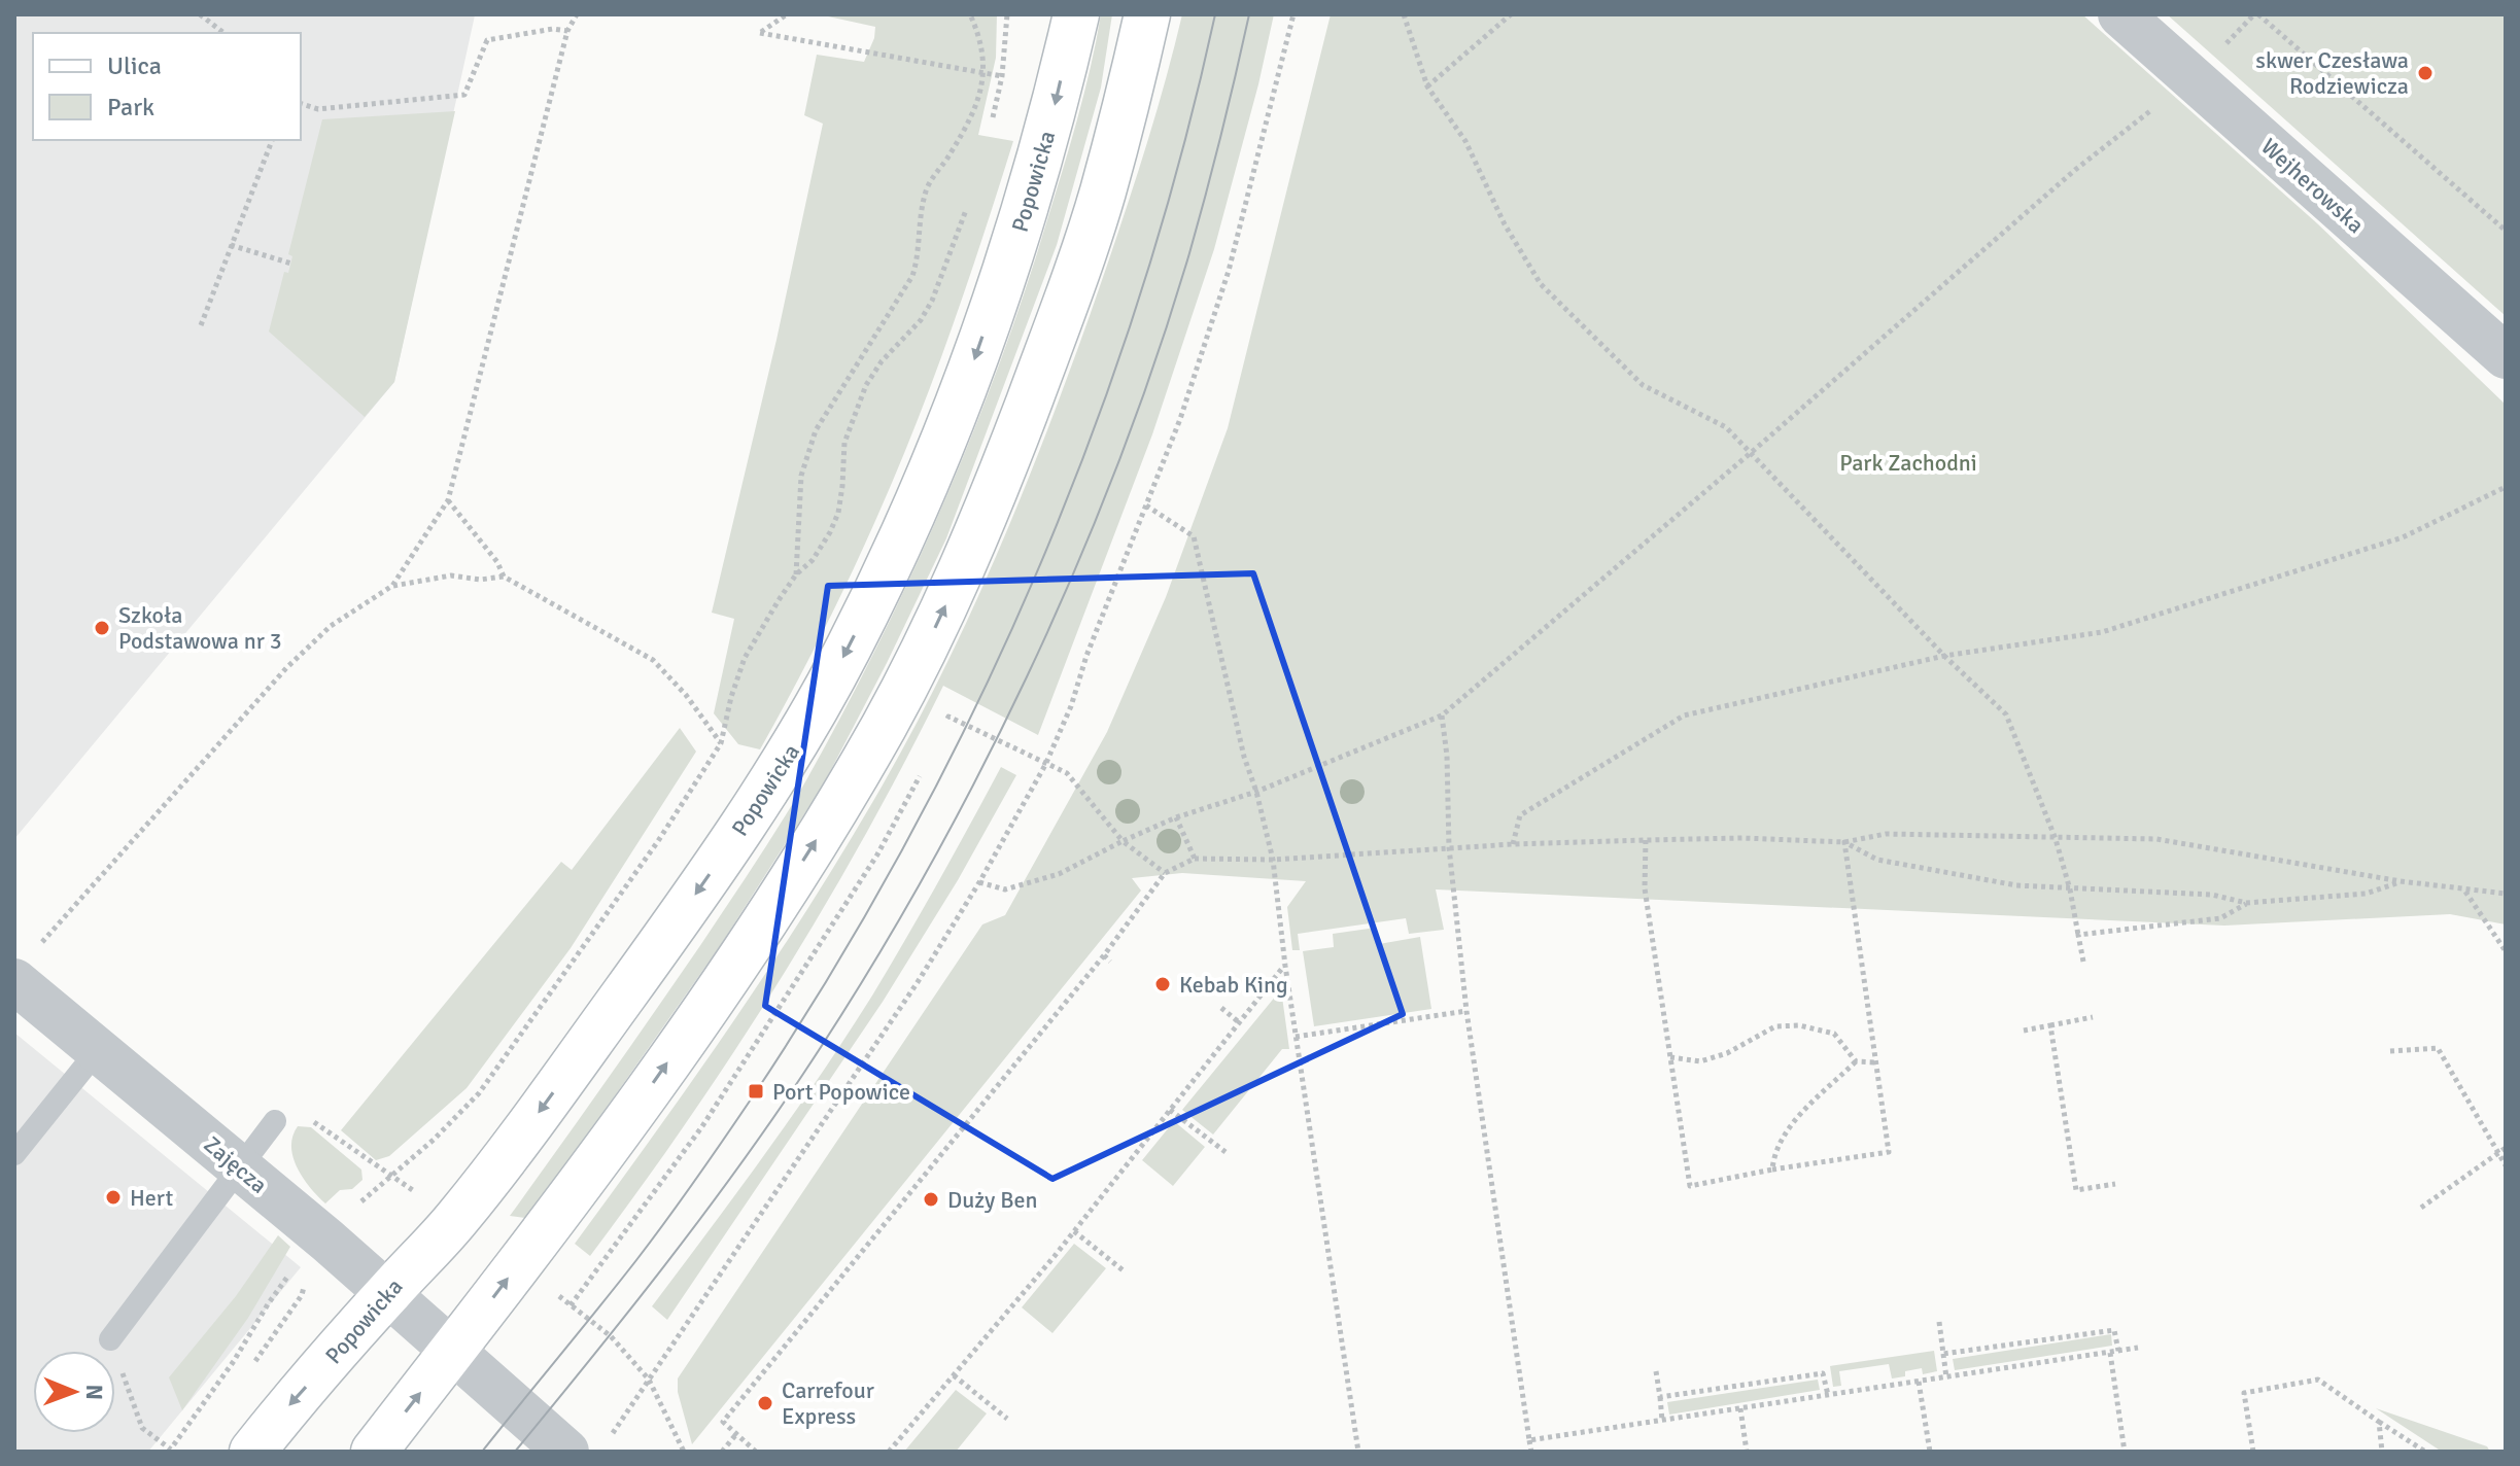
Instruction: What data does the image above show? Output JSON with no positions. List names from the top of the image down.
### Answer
{
  "streets": {
    "street": ["Popowicka", "Wejherowska", "Zajęcza"]
  },
  "crossings": [
    ["Popowicka", "Zajęcza"]
  ],
  "parks": ["Park Zachodni"],
  "places": {
    "other": [
      "skwer Czesława Rodziewicza",
      "Szkoła Podstawowa nr 3",
      "Kebab King",
      "Hert",
      "Duży Ben",
      "Carrefour Express"
    ],
    "transit": ["Port Popowice"]
  },
  "legend": ["Ulica", "Park"],
  "north": "right"
}
